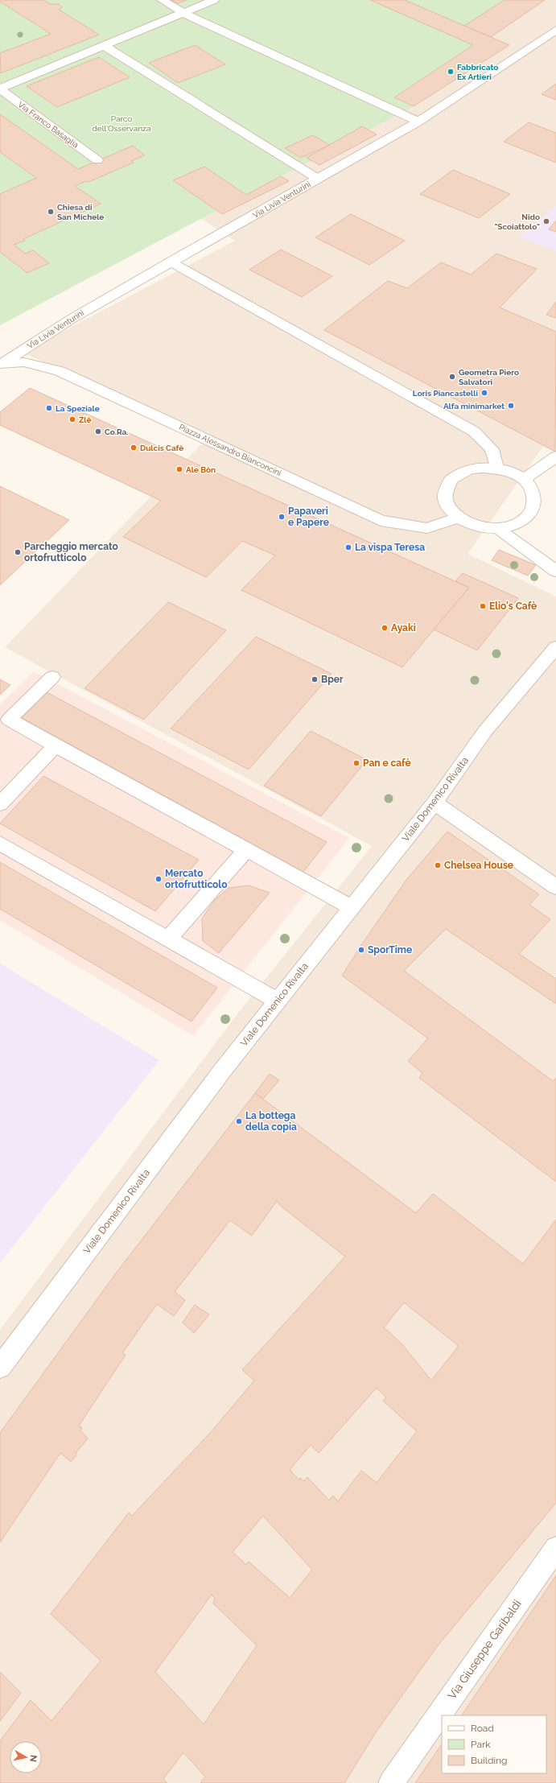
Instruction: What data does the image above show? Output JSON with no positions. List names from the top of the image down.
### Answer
{
  "streets": {
    "street": [
      "Via Franco Basaglia",
      "Via Livia Venturini",
      "Piazza Alessandro Bianconcini",
      "Viale Domenico Rivalta",
      "Via Giuseppe Garibaldi"
    ]
  },
  "crossings": [
    ["Via Livia Venturini", "Piazza Alessandro Bianconcini"]
  ],
  "parks": ["Parco dell'Osservanza"],
  "places": [
    "Fabbricato Ex Artieri",
    "Chiesa di San Michele",
    "Nido \"Scoiattolo\"",
    "Geometra Piero Salvatori",
    "Loris Piancastelli",
    "Alfa minimarket",
    "La Speziale",
    "Zlè",
    "Co.Ra.",
    "Dulcis Cafè",
    "Ale Bòn",
    "Papaveri e Papere",
    "La vispa Teresa",
    "Parcheggio mercato ortofrutticolo",
    "Elio's Cafè",
    "Ayaki",
    "Bper",
    "Pan e cafè",
    "Chelsea House",
    "Mercato ortofrutticolo",
    "SporTime",
    "La bottega della copia"
  ],
  "legend": ["Road", "Park", "Building"],
  "north": "right"
}
